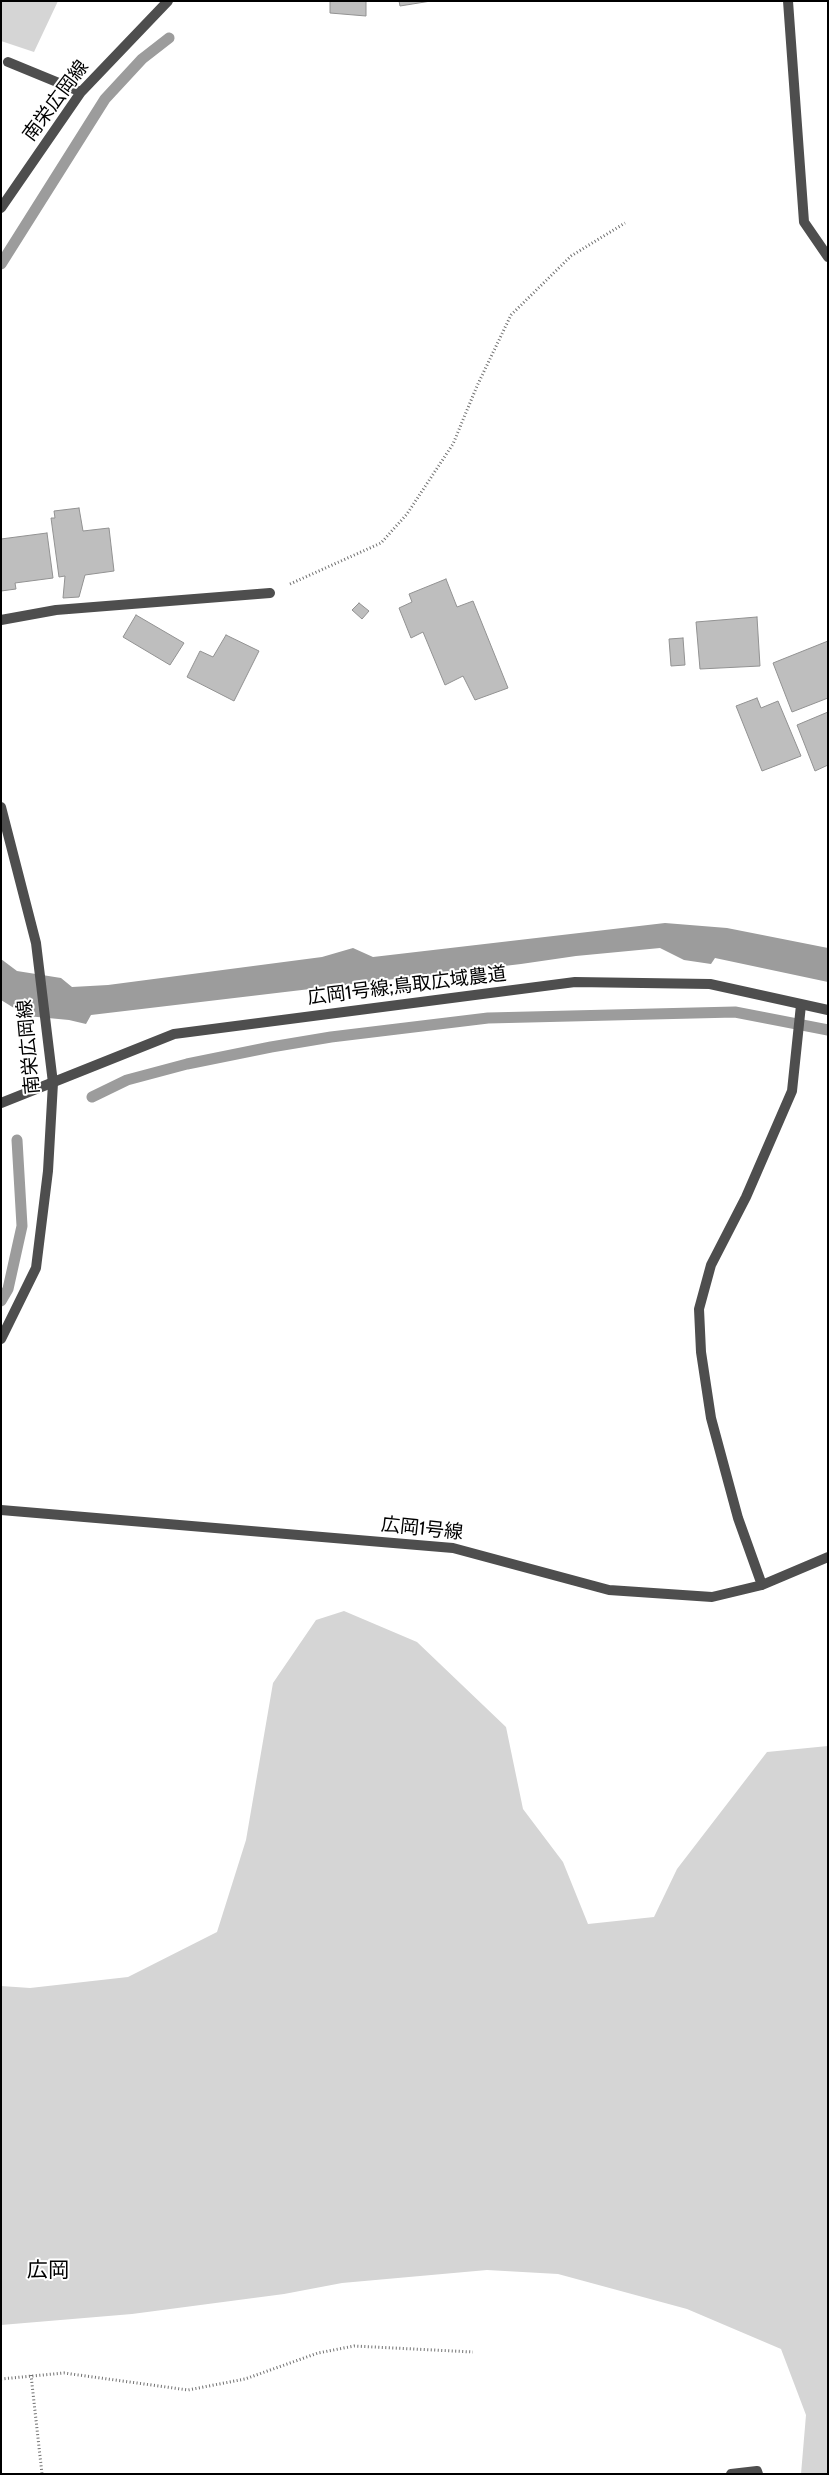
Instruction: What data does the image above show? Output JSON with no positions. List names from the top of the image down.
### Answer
{
  "streets": {
    "street": ["南栄広岡線", "広岡1号線;鳥取広域農道", "広岡1号線"]
  },
  "crossings": [
    ["南栄広岡線", "広岡1号線;鳥取広域農道"]
  ],
  "districts": ["広岡"]
}
